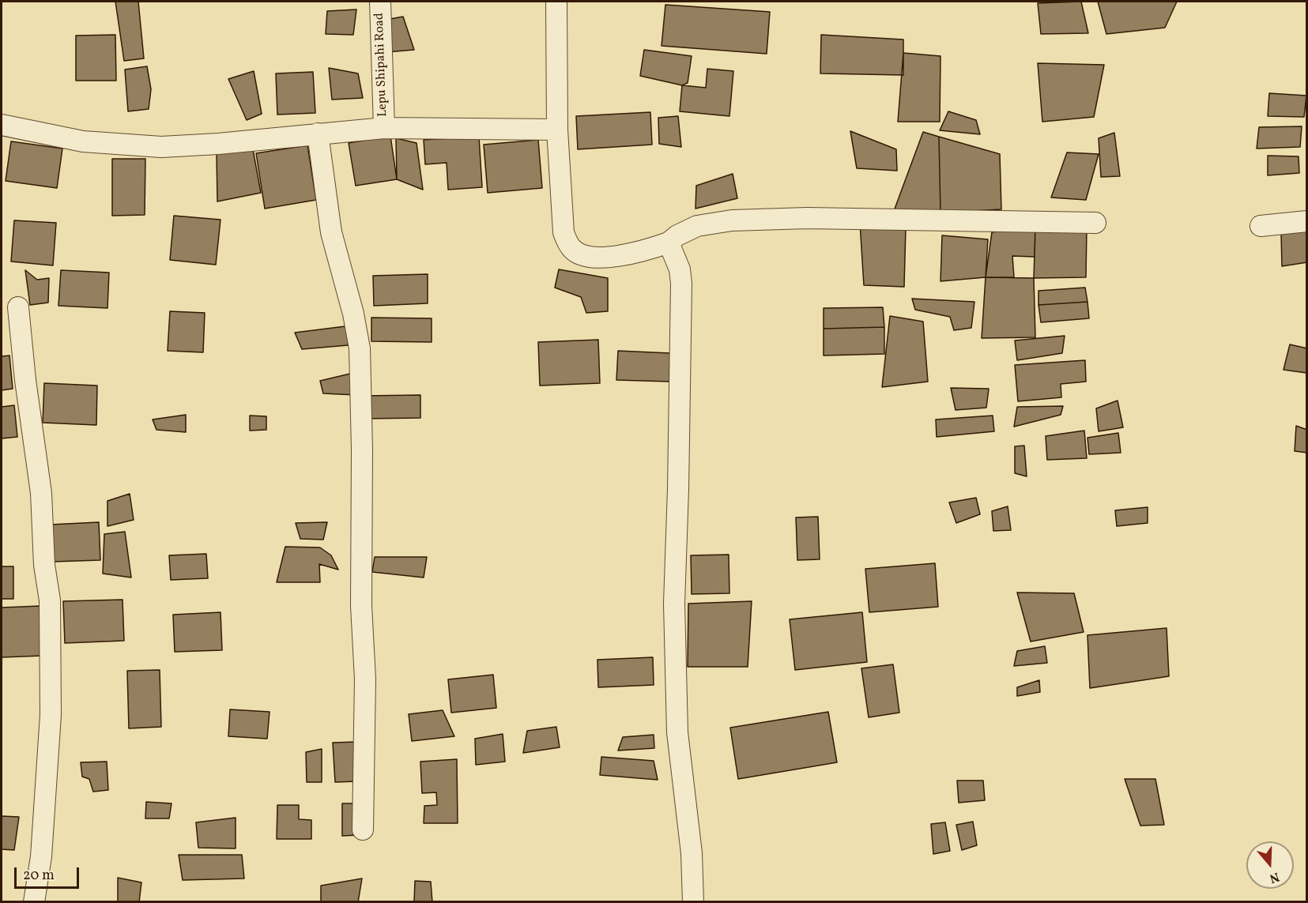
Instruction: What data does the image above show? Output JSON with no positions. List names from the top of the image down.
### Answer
{
  "streets": {
    "street": ["Lepu Shipahi Road"]
  },
  "scale_bar": "20 m",
  "north": "bottom"
}
